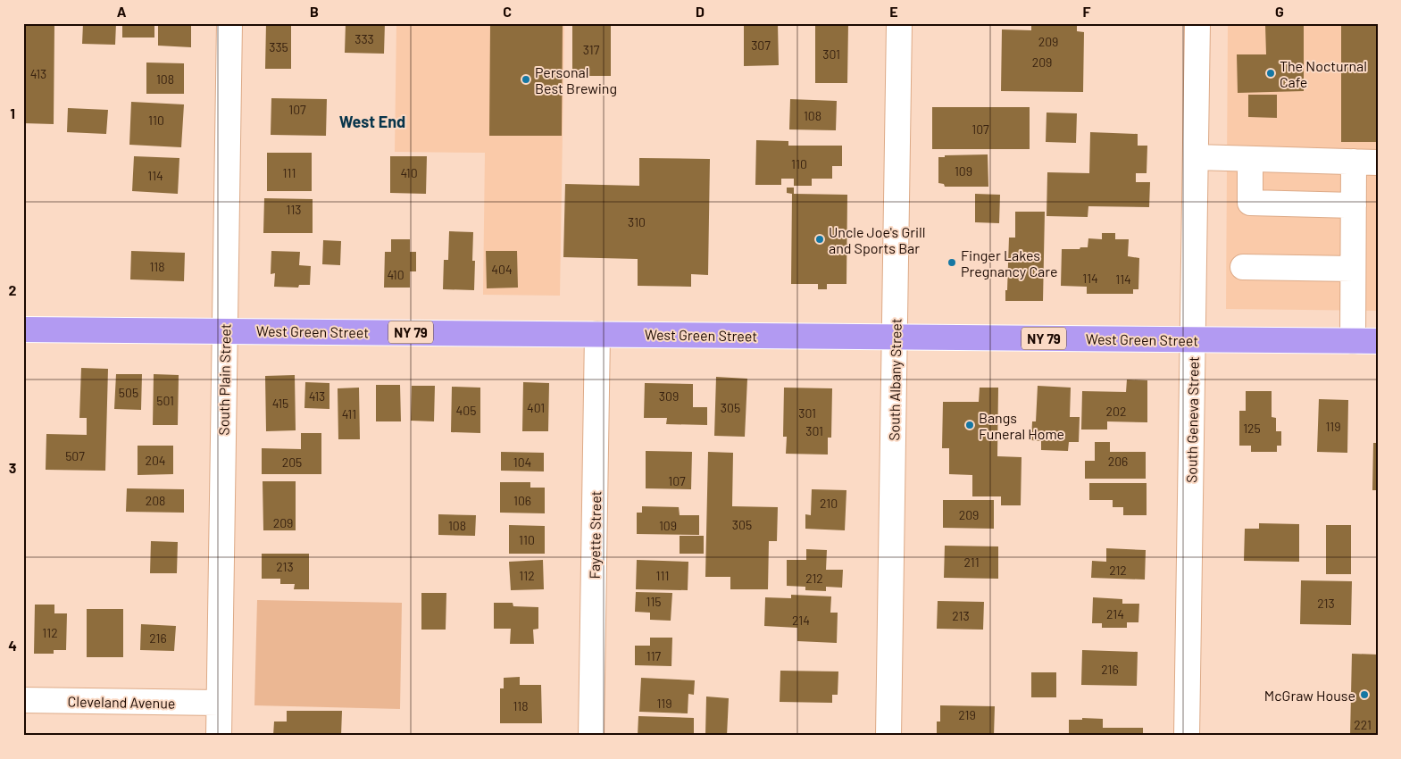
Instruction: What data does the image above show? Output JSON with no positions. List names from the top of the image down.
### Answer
{
  "streets": {
    "highway": ["West Green Street", "NY 79"],
    "street": [
      "South Plain Street",
      "South Albany Street",
      "South Geneva Street",
      "Fayette Street",
      "Cleveland Avenue"
    ]
  },
  "crossings": [
    ["West Green Street", "South Plain Street"],
    ["West Green Street", "South Albany Street"],
    ["West Green Street", "South Geneva Street"],
    ["West Green Street", "Fayette Street"],
    ["South Plain Street", "Cleveland Avenue"]
  ],
  "districts": ["West End"],
  "places": [
    "The Nocturnal Cafe",
    "Personal Best Brewing",
    "Uncle Joe's Grill and Sports Bar",
    "Finger Lakes Pregnancy Care",
    "Bangs Funeral Home",
    "McGraw House"
  ],
  "house_numbers": [
    "333",
    "209",
    "307",
    "335",
    "317",
    "301",
    "209",
    "413",
    "108",
    "107",
    "108",
    "110",
    "107",
    "110",
    "109",
    "111",
    "410",
    "114",
    "113",
    "310",
    "118",
    "404",
    "410",
    "114",
    "114",
    "505",
    "413",
    "309",
    "501",
    "415",
    "401",
    "305",
    "405",
    "202",
    "301",
    "411",
    "119",
    "125",
    "301",
    "507",
    "204",
    "206",
    "205",
    "104",
    "107",
    "208",
    "106",
    "210",
    "209",
    "209",
    "305",
    "108",
    "109",
    "110",
    "211",
    "213",
    "212",
    "112",
    "111",
    "212",
    "115",
    "213",
    "214",
    "213",
    "214",
    "112",
    "216",
    "117",
    "216",
    "119",
    "118",
    "219",
    "221"
  ],
  "grid": {
    "columns": [
      "A",
      "B",
      "C",
      "D",
      "E",
      "F",
      "G"
    ],
    "rows": [
      "1",
      "2",
      "3",
      "4"
    ]
  }
}
